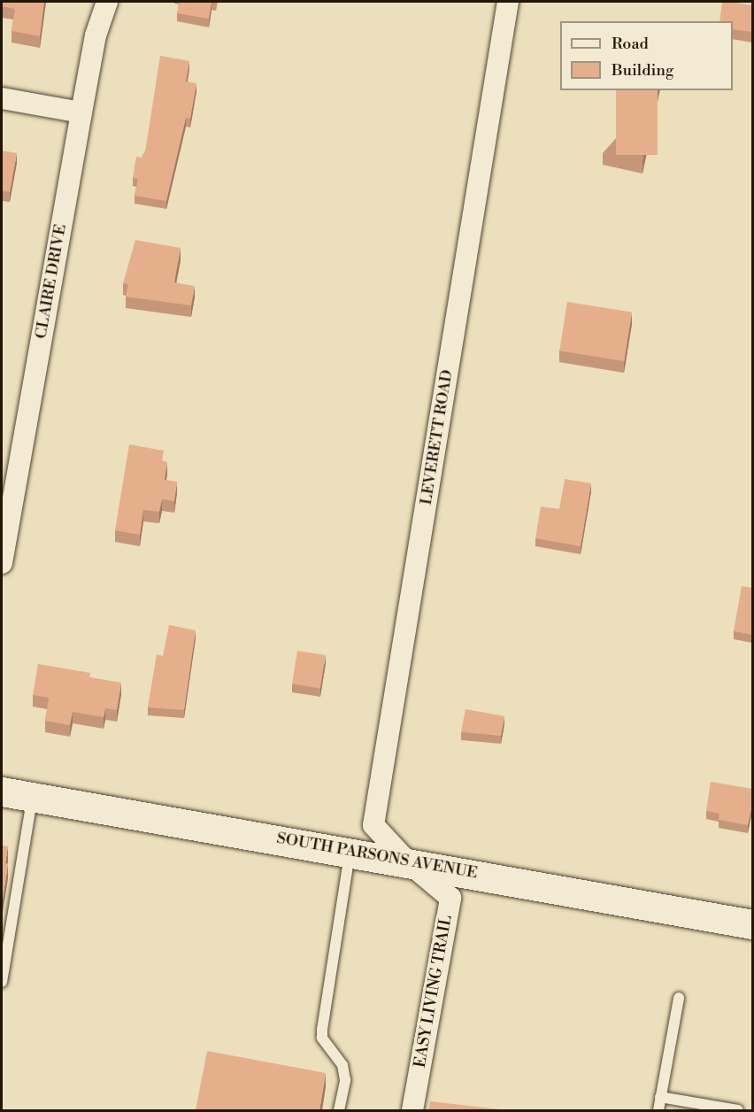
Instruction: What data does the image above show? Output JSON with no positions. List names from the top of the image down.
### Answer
{
  "streets": {
    "main road": ["SOUTH PARSONS AVENUE"],
    "street": ["CLAIRE DRIVE", "LEVERETT ROAD", "EASY LIVING TRAIL"]
  },
  "crossings": [
    ["LEVERETT ROAD", "SOUTH PARSONS AVENUE"],
    ["LEVERETT ROAD", "EASY LIVING TRAIL"],
    ["SOUTH PARSONS AVENUE", "EASY LIVING TRAIL"]
  ],
  "legend": ["Road", "Building"]
}
